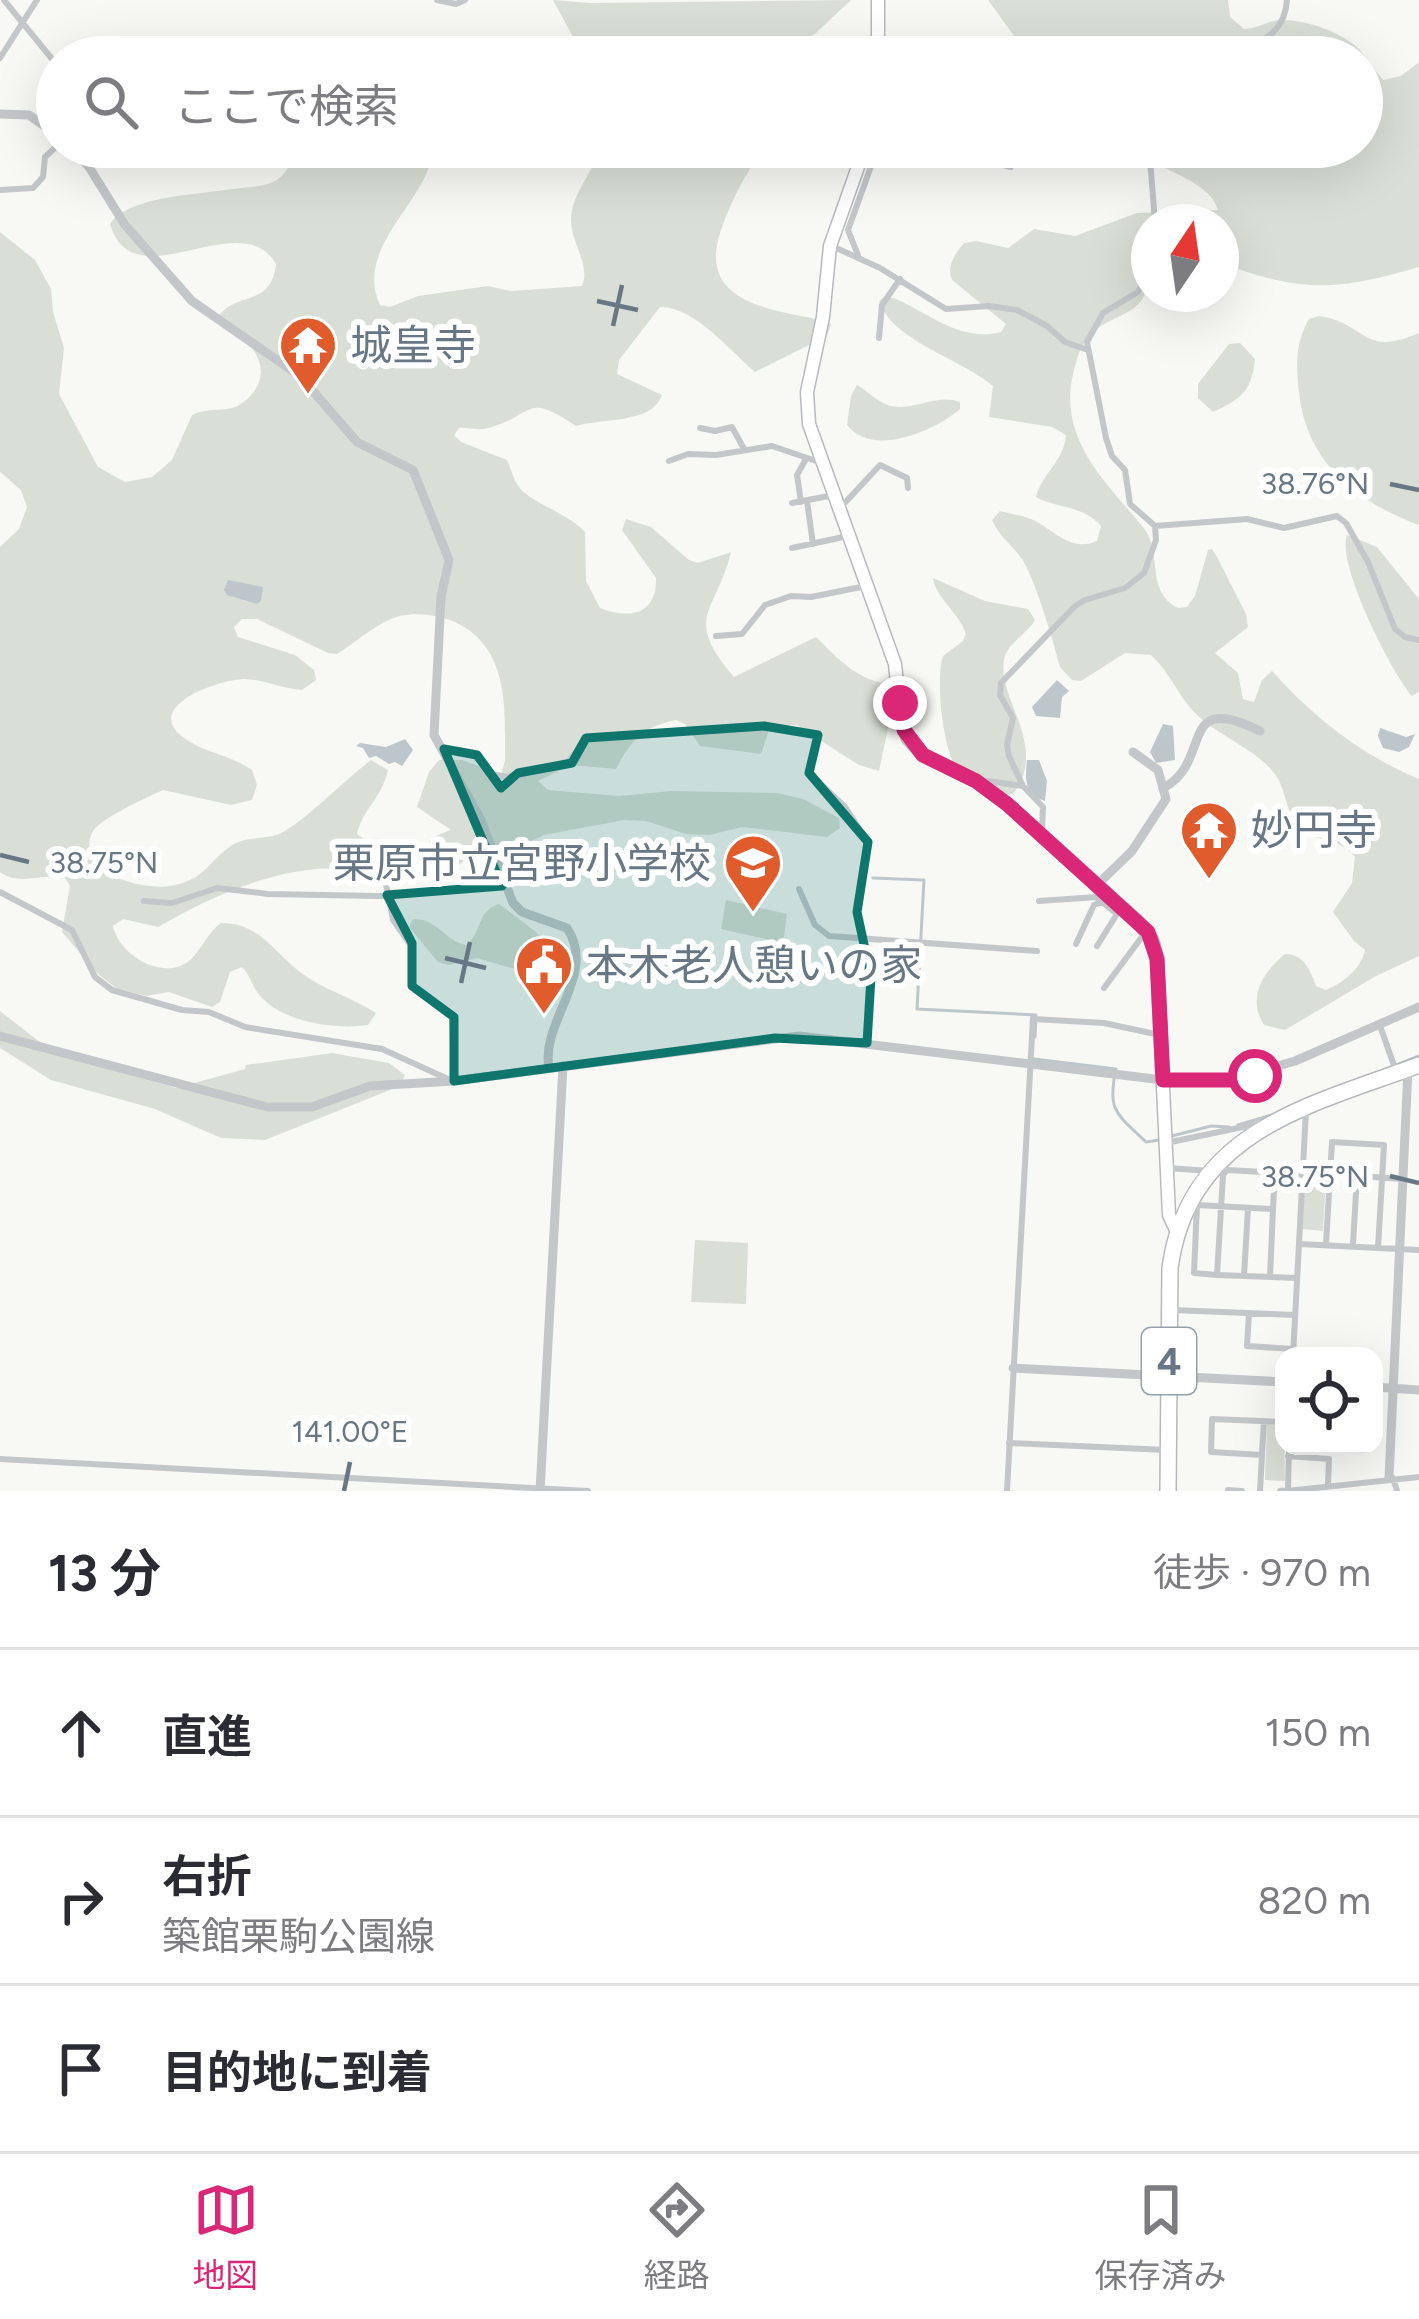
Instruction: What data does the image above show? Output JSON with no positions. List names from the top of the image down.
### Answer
{
  "streets": {
    "highway": ["4"]
  },
  "places": {
    "temple": ["城皇寺", "妙円寺"],
    "school or university": ["栗原市立宮野小学校"],
    "public building": ["本木老人憩いの家"]
  },
  "north": "top",
  "page": {
    "search": "ここで検索",
    "heading": ["13 分", "徒歩 · 970 m"],
    "list": [
      ["直進", "150 m"],
      ["右折", "築館栗駒公園線", "820 m"],
      "目的地に到着"
    ],
    "nav": ["地図", "経路", "保存済み"]
  },
  "coordinates": ["38.76°N", "38.75°N", "141.00°E"]
}
